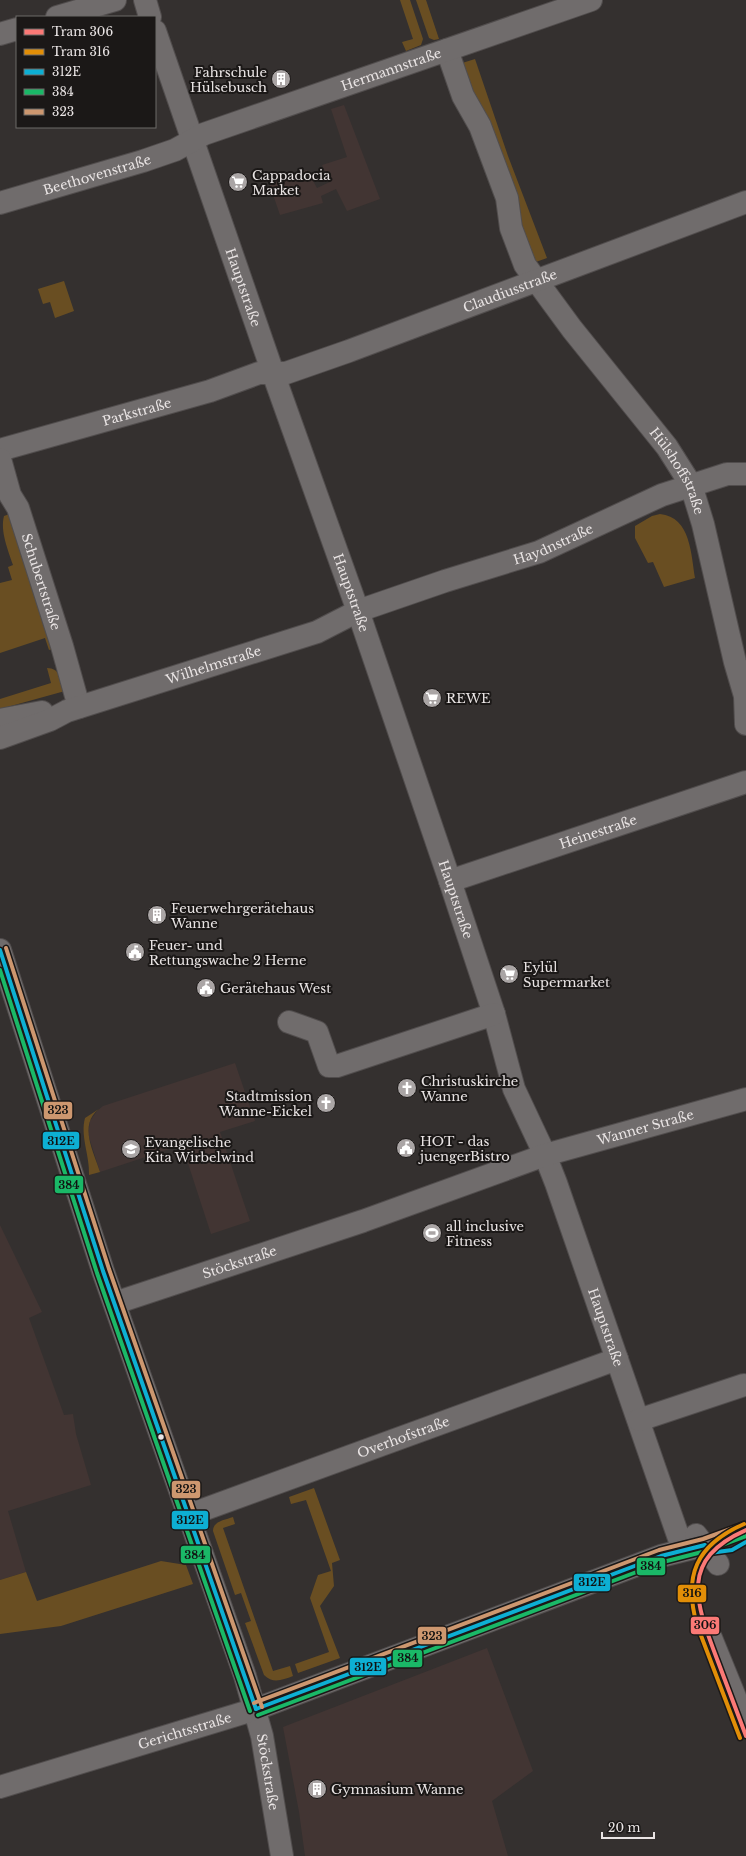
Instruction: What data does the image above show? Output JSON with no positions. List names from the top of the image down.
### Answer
{
  "streets": {
    "street": [
      "Hermannstraße",
      "Beethovenstraße",
      "Hauptstraße",
      "Claudiusstraße",
      "Parkstraße",
      "Hülshoffstraße",
      "Haydnstraße",
      "Schubertstraße",
      "Wilhelmstraße",
      "Heinestraße",
      "Wanner Straße",
      "Stöckstraße",
      "Overhofstraße",
      "Gerichtsstraße"
    ]
  },
  "crossings": [
    ["Hermannstraße", "Beethovenstraße"],
    ["Hermannstraße", "Hauptstraße"],
    ["Hermannstraße", "Hülshoffstraße"],
    ["Beethovenstraße", "Hauptstraße"],
    ["Hauptstraße", "Claudiusstraße"],
    ["Hauptstraße", "Parkstraße"],
    ["Hauptstraße", "Haydnstraße"],
    ["Hauptstraße", "Wilhelmstraße"],
    ["Hauptstraße", "Heinestraße"],
    ["Hauptstraße", "Wanner Straße"],
    ["Hauptstraße", "Stöckstraße"],
    ["Hauptstraße", "Overhofstraße"],
    ["Hauptstraße", "Gerichtsstraße"],
    ["Claudiusstraße", "Parkstraße"],
    ["Claudiusstraße", "Hülshoffstraße"],
    ["Hülshoffstraße", "Haydnstraße"],
    ["Haydnstraße", "Wilhelmstraße"],
    ["Schubertstraße", "Wilhelmstraße"],
    ["Wanner Straße", "Stöckstraße"],
    ["Stöckstraße", "Overhofstraße"],
    ["Stöckstraße", "Gerichtsstraße"]
  ],
  "places": {
    "building": ["Fahrschule Hülsebusch", "Feuerwehrgerätehaus Wanne", "Gymnasium Wanne"],
    "supermarket": ["Cappadocia Market", "REWE", "Eylül Supermarket"],
    "public building": ["Feuer- und Rettungswache 2 Herne", "Gerätehaus West", "HOT - das juengerBistro"],
    "church": ["Christuskirche Wanne", "Stadtmission Wanne-Eickel"],
    "school or university": ["Evangelische Kita Wirbelwind"],
    "sports": ["all inclusive Fitness"]
  },
  "lines": [
    "transit line 323",
    "transit line 312E",
    "transit line 384",
    "tram line 316",
    "tram line 306"
  ],
  "legend": [
    "Tram 306",
    "Tram 316",
    "312E",
    "384",
    "323"
  ],
  "scale_bar": "20 m"
}
